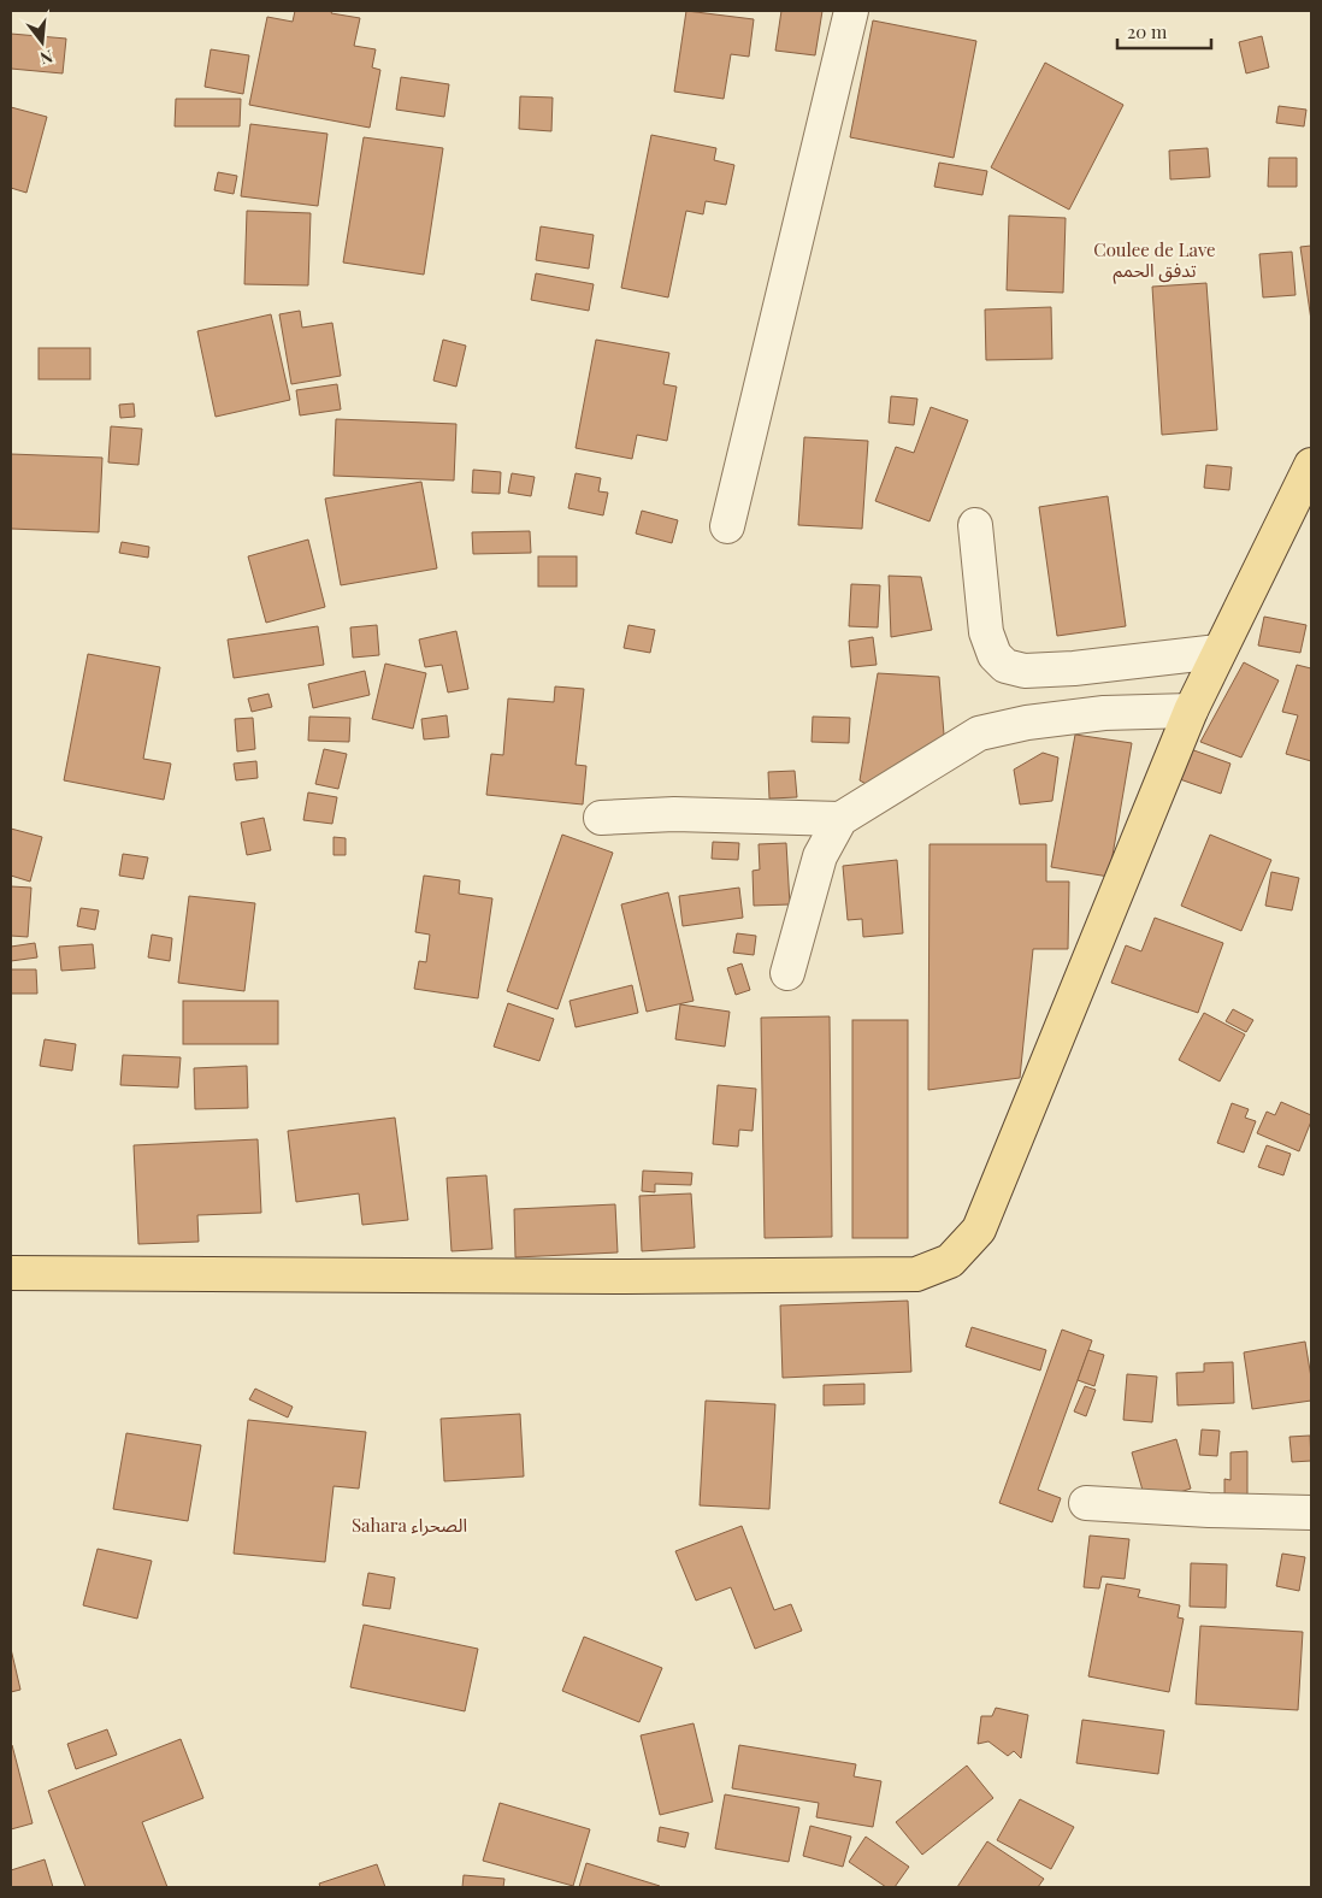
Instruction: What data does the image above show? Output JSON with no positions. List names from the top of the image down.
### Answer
{
  "districts": ["Coulee de Lave تدفق الحمم", "Sahara الصحراء"],
  "scale_bar": "20 m",
  "north": "bottom"
}
